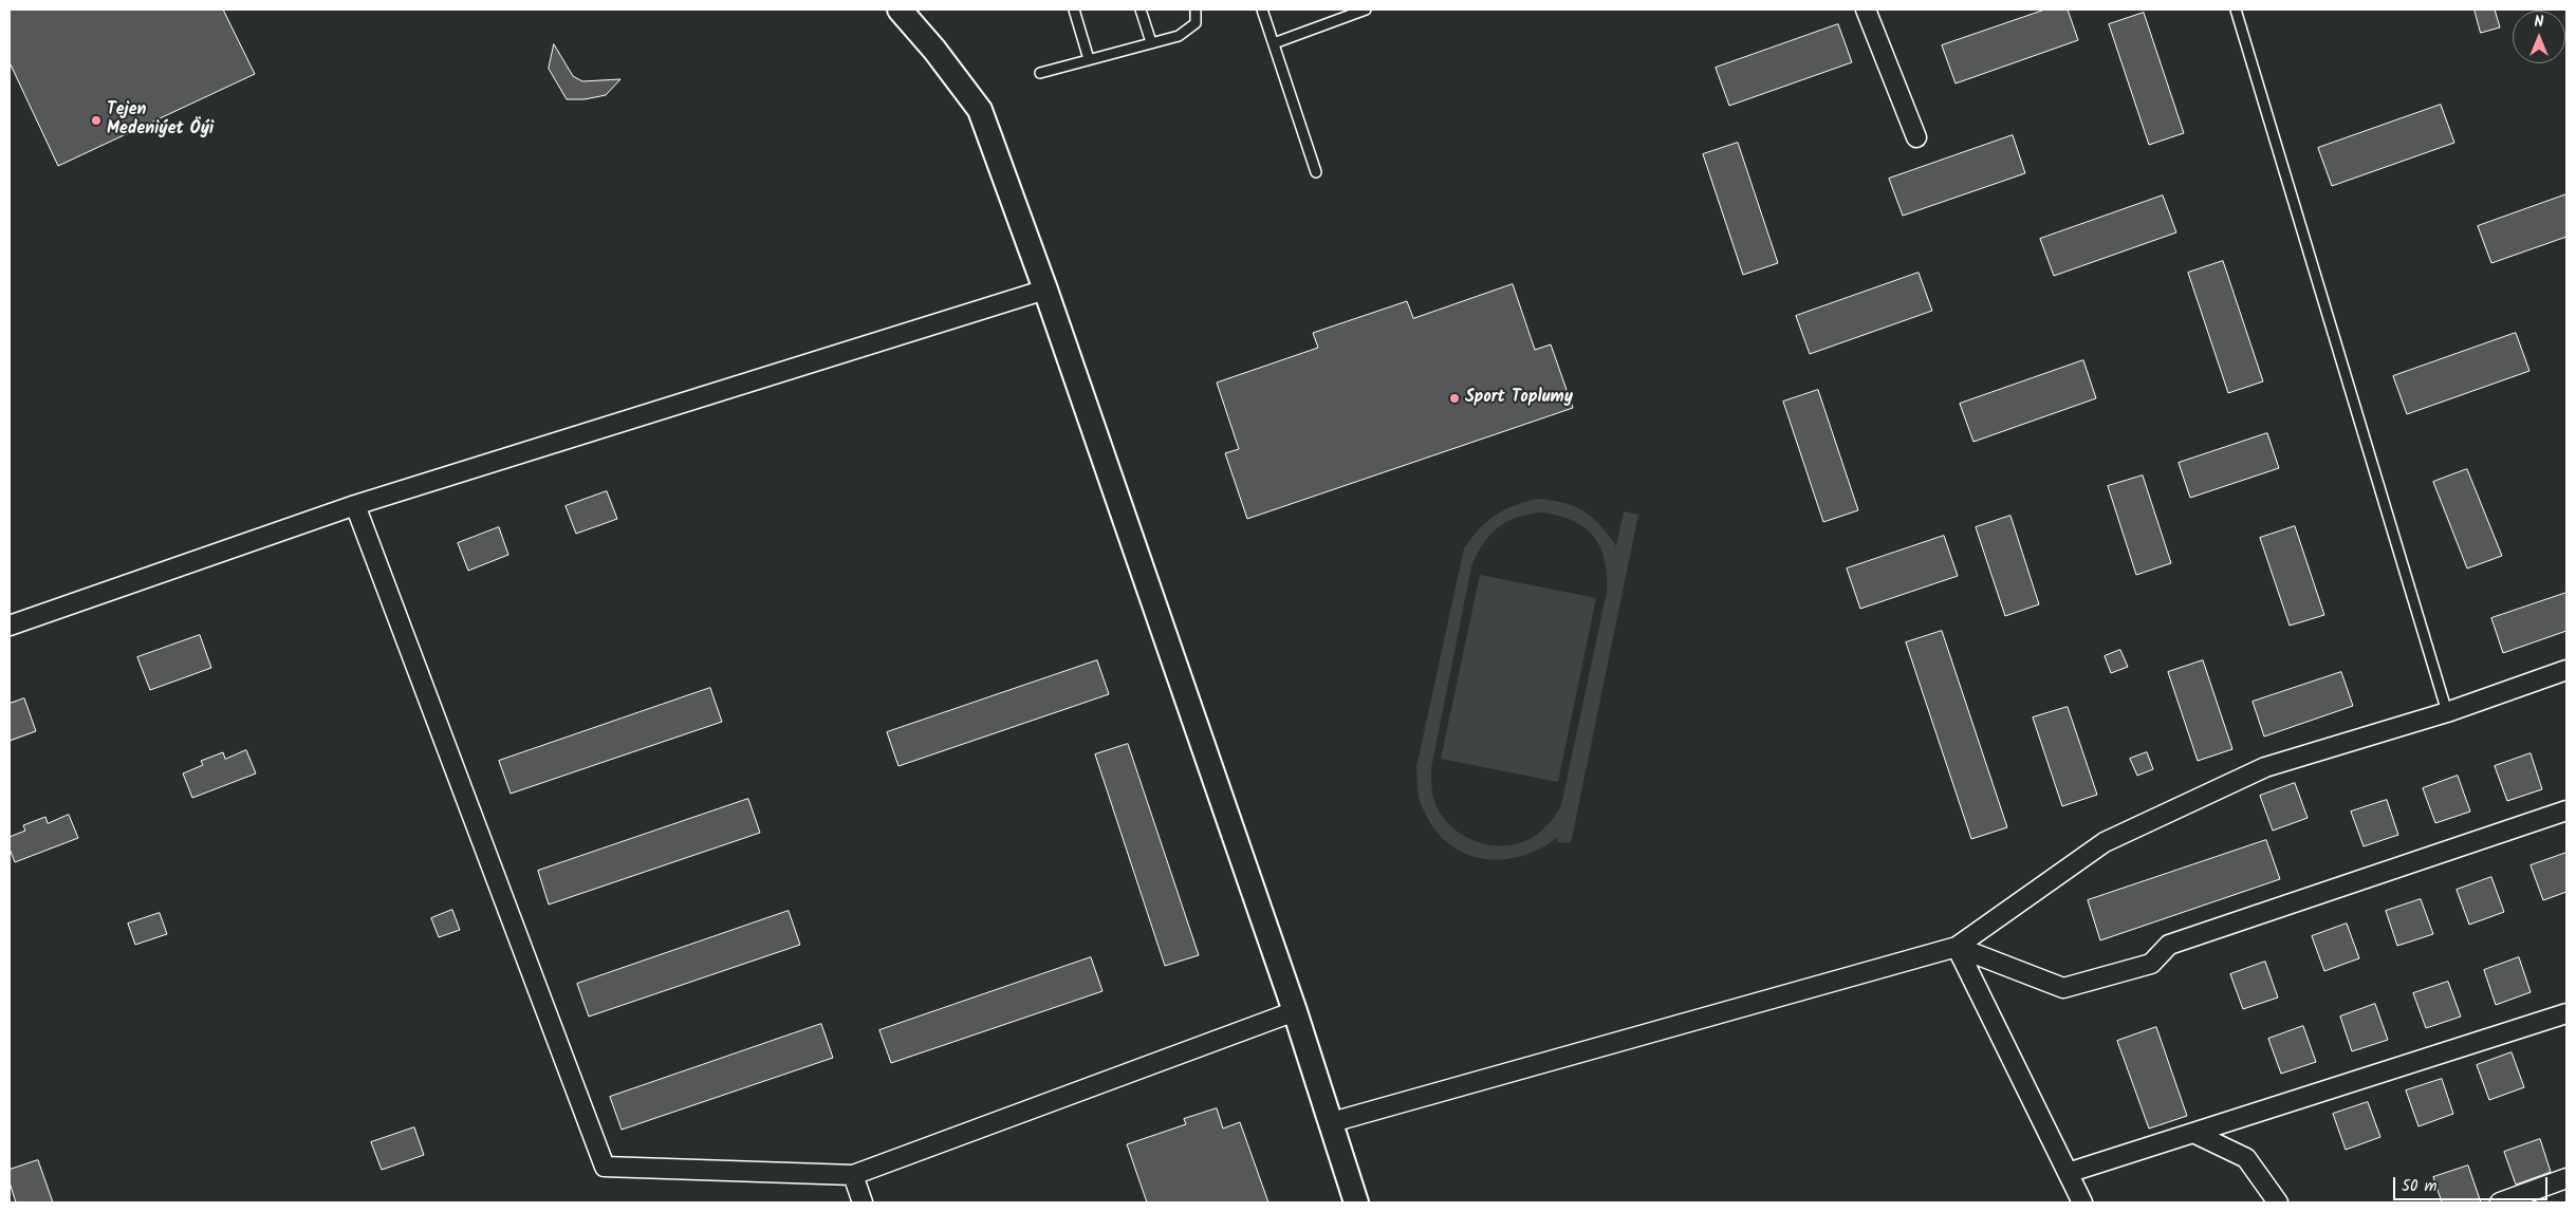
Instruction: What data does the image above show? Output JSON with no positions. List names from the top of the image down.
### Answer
{
  "places": ["Tejen Medeniýet Öýi", "Sport Toplumy"],
  "scale_bar": "50 m",
  "north": "top"
}
